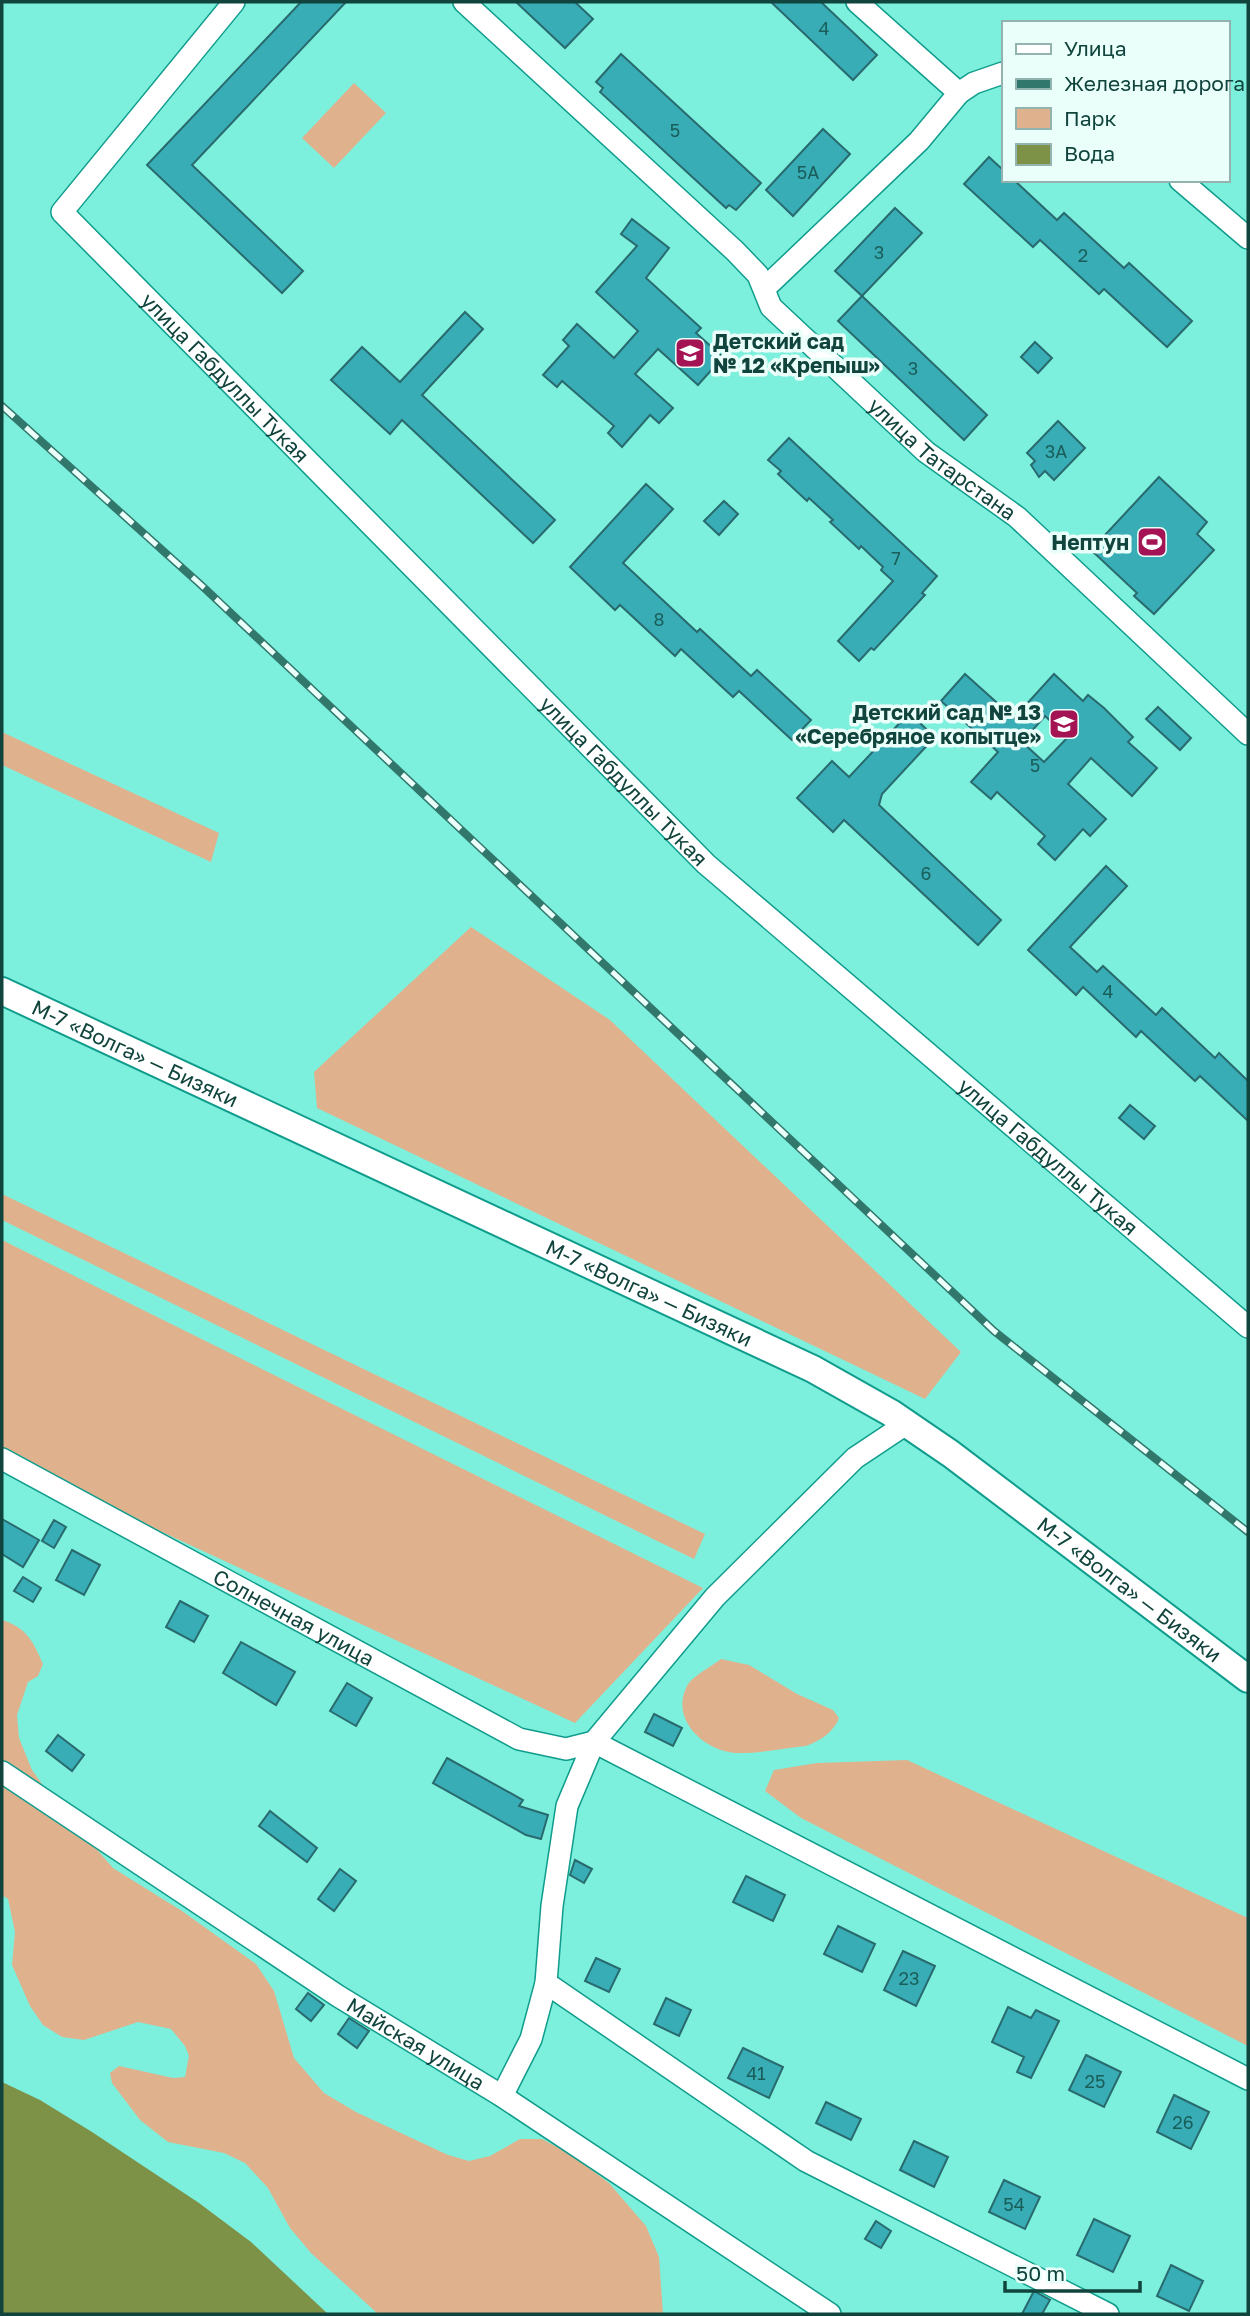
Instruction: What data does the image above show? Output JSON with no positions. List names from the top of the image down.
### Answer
{
  "streets": {
    "main road": ["М-7 «Волга» — Бизяки"],
    "street": [
      "улица Габдуллы Тукая",
      "улица Татарстана",
      "Солнечная улица",
      "Майская улица"
    ]
  },
  "places": {
    "school or university": ["Детский сад № 12 «Крепыш»", "Детский сад № 13 «Серебряное копытце»"],
    "sports": ["Нептун"]
  },
  "house_numbers": [
    "4",
    "5",
    "5А",
    "3",
    "2",
    "3",
    "3А",
    "7",
    "8",
    "5",
    "6",
    "4",
    "23",
    "41",
    "25",
    "26",
    "54"
  ],
  "legend": [
    "Улица",
    "Железная дорога",
    "Парк",
    "Вода"
  ],
  "scale_bar": "50 m"
}
